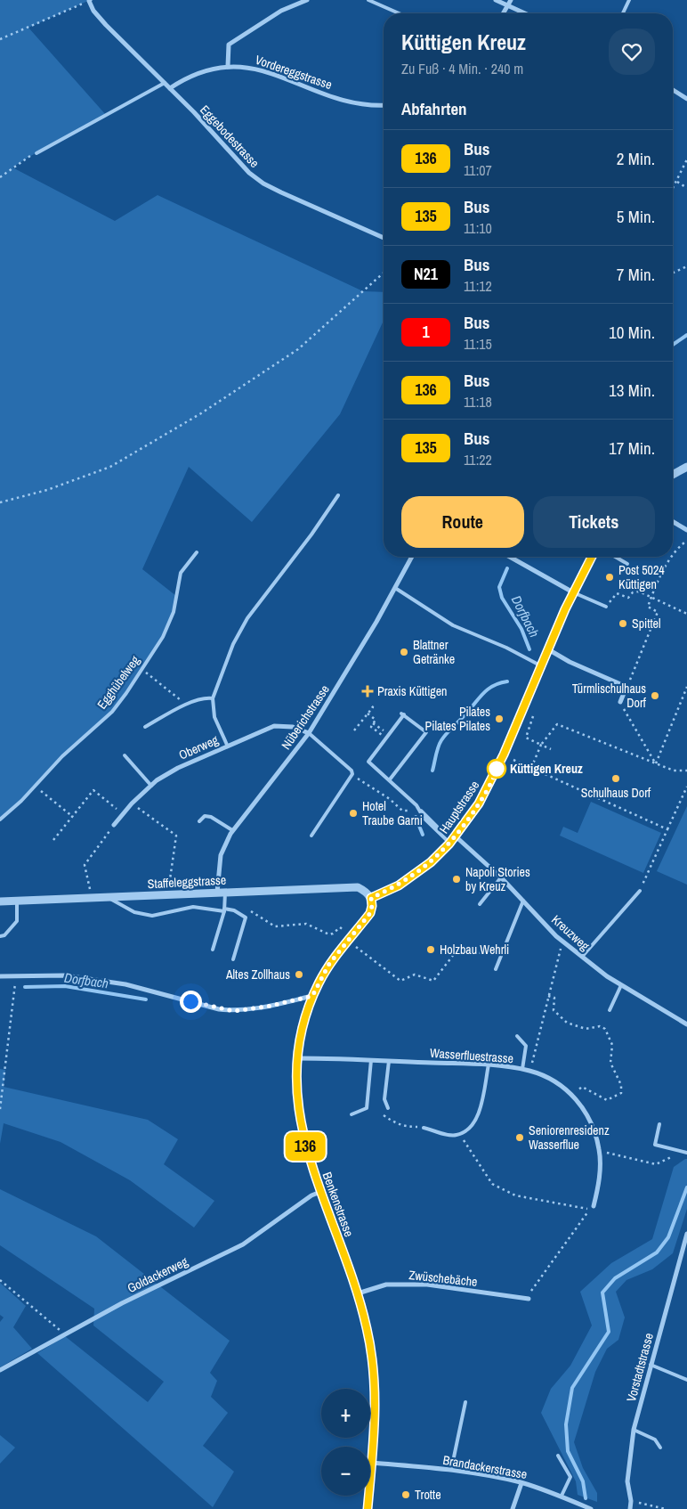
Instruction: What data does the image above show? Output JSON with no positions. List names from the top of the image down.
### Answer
{
  "streets": {
    "street": [
      "Vordereggstrasse",
      "Eggebodestrasse",
      "Nüberichstrasse",
      "Oberweg",
      "Hauptstrasse",
      "Staffeleggstrasse",
      "Kreuzweg",
      "Wasserfluestrasse",
      "Benkenstrasse",
      "Goldackerweg",
      "Zwüschebäche",
      "Vorstadtstrasse",
      "Brandackerstrasse"
    ],
    "lane": ["Egghübelweg"]
  },
  "crossings": [
    ["Vordereggstrasse", "Eggebodestrasse"],
    ["Nüberichstrasse", "Oberweg"],
    ["Nüberichstrasse", "Staffeleggstrasse"],
    ["Hauptstrasse", "Staffeleggstrasse"],
    ["Hauptstrasse", "Kreuzweg"],
    ["Hauptstrasse", "Benkenstrasse"],
    ["Staffeleggstrasse", "Benkenstrasse"],
    ["Wasserfluestrasse", "Benkenstrasse"],
    ["Benkenstrasse", "Goldackerweg"],
    ["Benkenstrasse", "Zwüschebäche"],
    ["Benkenstrasse", "Brandackerstrasse"]
  ],
  "water": ["Dorfbach"],
  "places": {
    "other": [
      "Post 5024 Küttigen",
      "Spittel",
      "Blattner Getränke",
      "Türmlischulhaus Dorf",
      "Pilates Pilates Pilates",
      "Küttigen Kreuz",
      "Schulhaus Dorf",
      "Hotel Traube Garni",
      "Napoli Stories by Kreuz",
      "Holzbau Wehrli",
      "Altes Zollhaus",
      "Seniorenresidenz Wasserflue",
      "Trotte"
    ],
    "health": ["Praxis Küttigen"]
  },
  "lines": ["bus line 136"],
  "page": {
    "on_map": "136",
    "heading": [
      ["Küttigen Kreuz", "Zu Fuß · 4 Min. · 240 m"],
      "Abfahrten"
    ],
    "list": [
      {
        "mark": "136",
        "name": "Bus",
        "note": "11:07",
        "value": "2 Min."
      },
      {
        "mark": "135",
        "name": "Bus",
        "note": "11:10",
        "value": "5 Min."
      },
      {
        "mark": "N21",
        "name": "Bus",
        "note": "11:12",
        "value": "7 Min."
      },
      {
        "mark": "1",
        "name": "Bus",
        "note": "11:15",
        "value": "10 Min."
      },
      {
        "mark": "136",
        "name": "Bus",
        "note": "11:18",
        "value": "13 Min."
      },
      {
        "mark": "135",
        "name": "Bus",
        "note": "11:22",
        "value": "17 Min."
      }
    ],
    "buttons": ["Route", "Tickets"],
    "map_buttons": ["+", "−"]
  }
}
